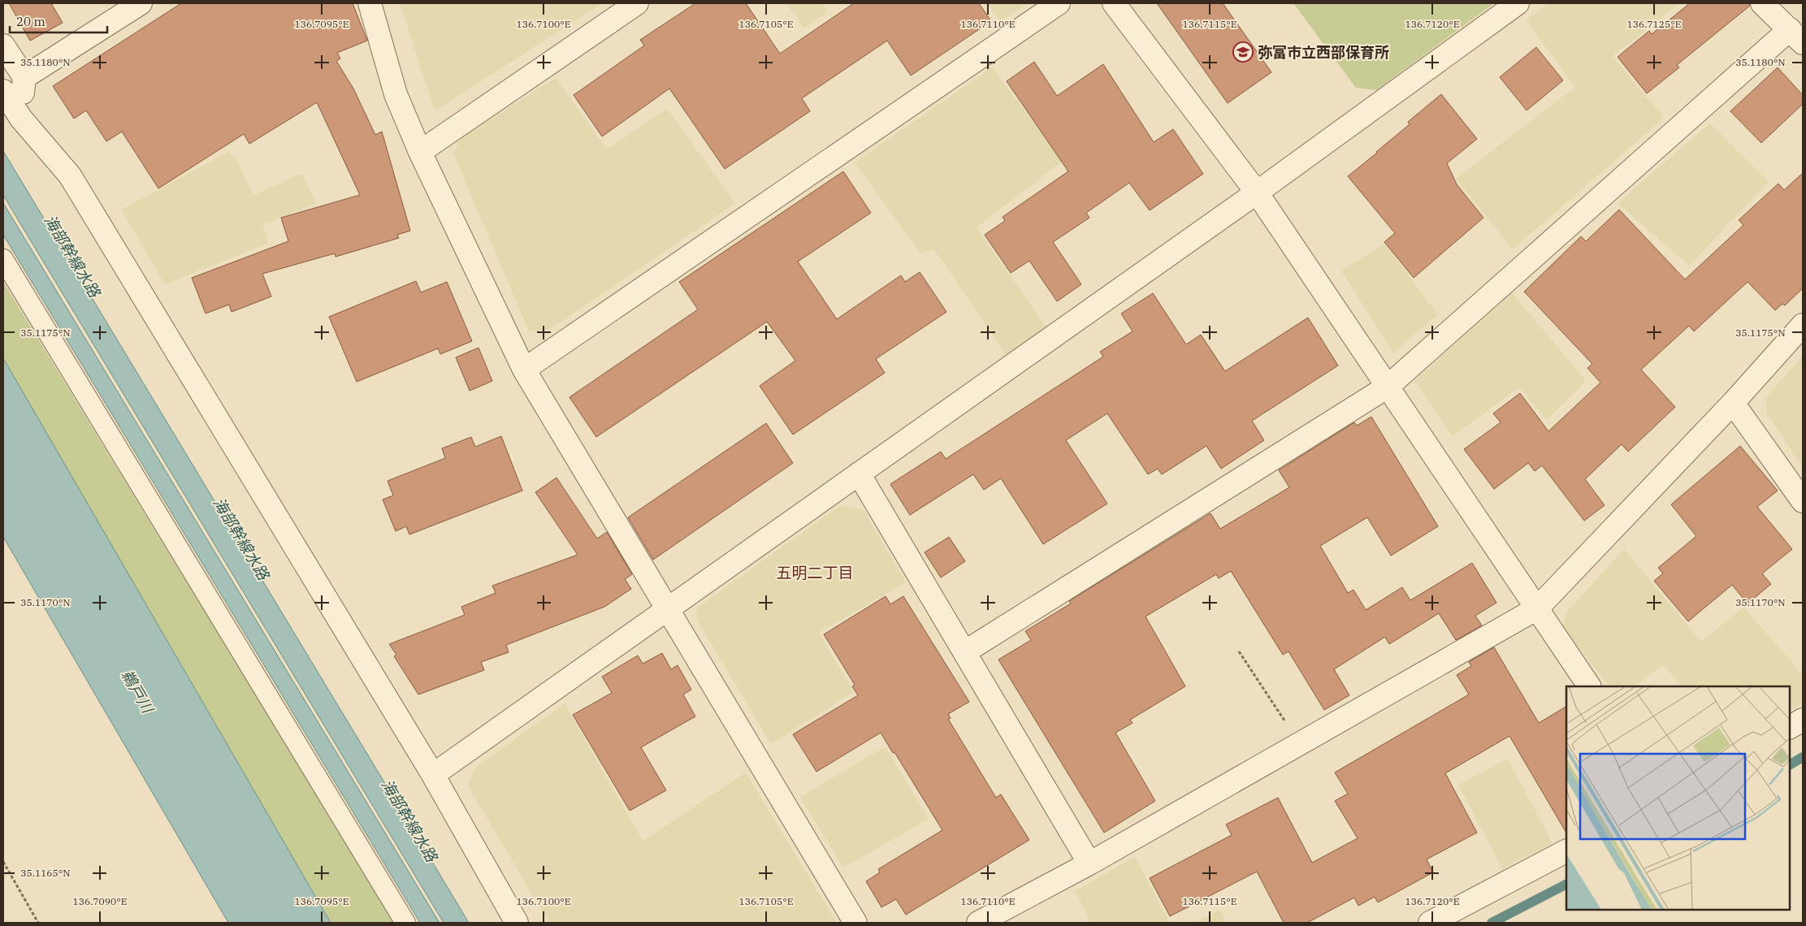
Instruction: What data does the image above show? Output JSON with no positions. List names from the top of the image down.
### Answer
{
  "districts": ["五明二丁目"],
  "water": ["海部幹線水路", "鵜戸川"],
  "places": {
    "school or university": ["弥富市立西部保育所"]
  },
  "scale_bar": "20 m",
  "coordinates": [
    "136.7095°E",
    "136.7100°E",
    "136.7105°E",
    "136.7110°E",
    "136.7115°E",
    "136.7120°E",
    "136.7125°E",
    "35.1180°N",
    "35.1175°N",
    "35.1170°N",
    "35.1165°N",
    "136.7090°E"
  ]
}
